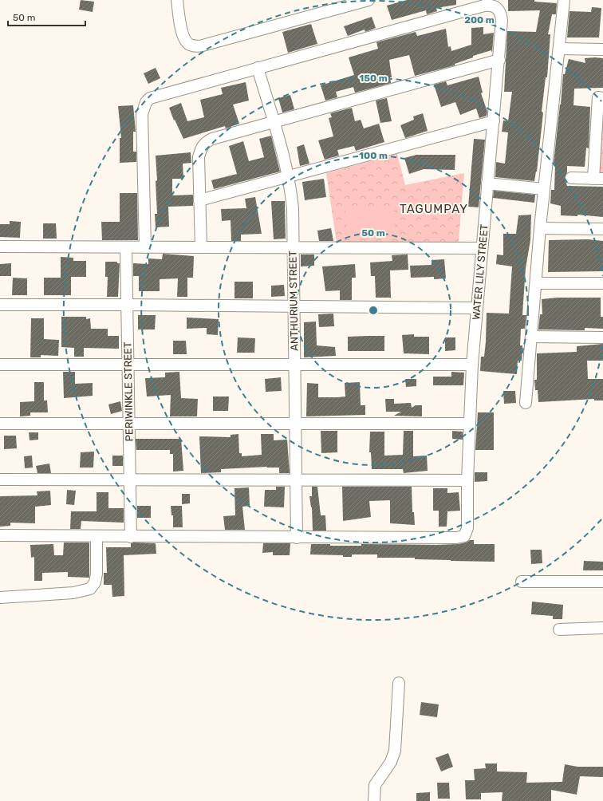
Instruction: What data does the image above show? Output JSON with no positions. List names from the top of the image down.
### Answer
{
  "streets": {
    "street": ["WATER LILY STREET", "ANTHURIUM STREET", "PERIWINKLE STREET"]
  },
  "crossings": [
    ["WATER LILY STREET", "ANTHURIUM STREET"]
  ],
  "districts": ["TAGUMPAY"],
  "scale_bar": "50 m",
  "rings": [
    "200 m",
    "150 m",
    "100 m",
    "50 m"
  ]
}
